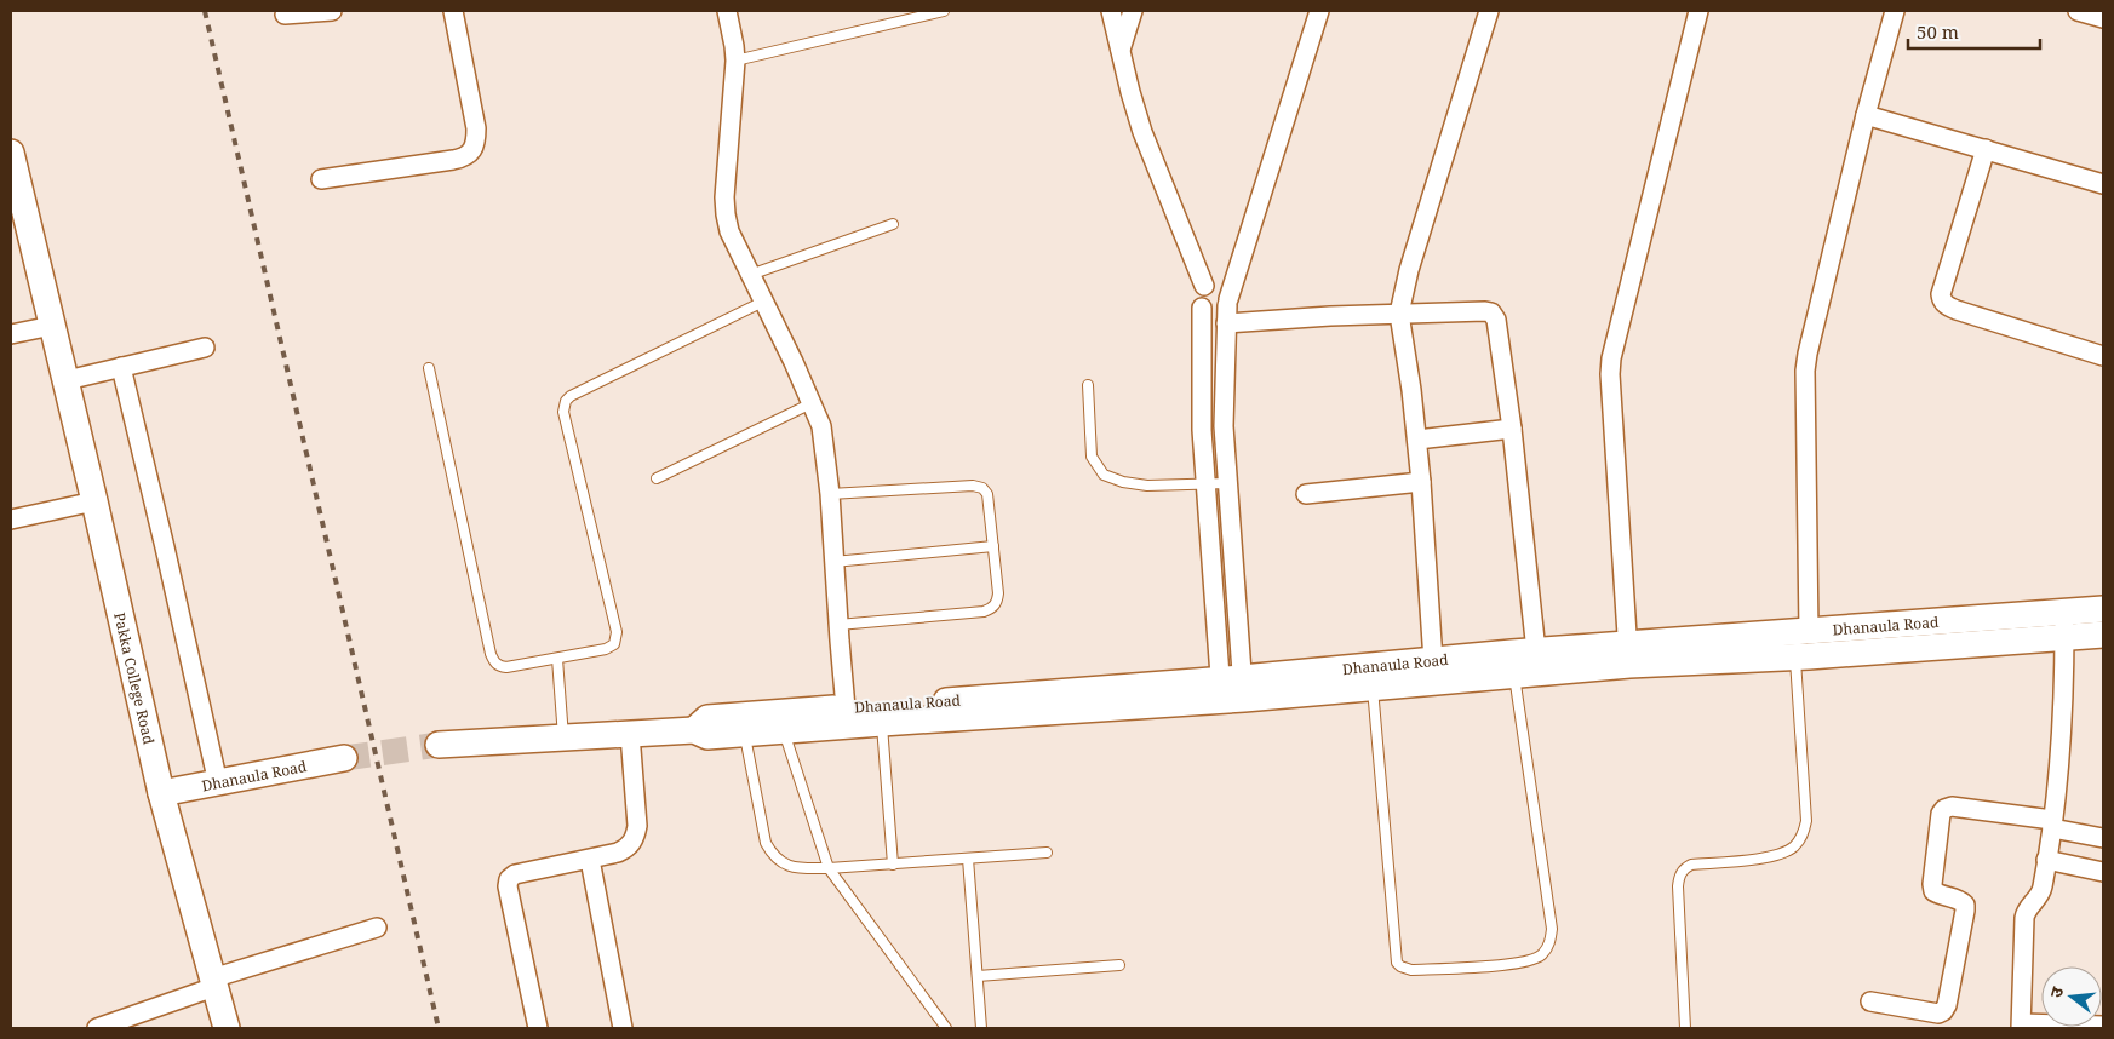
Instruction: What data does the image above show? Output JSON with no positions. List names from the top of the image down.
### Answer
{
  "streets": {
    "street": ["Dhanaula Road", "Pakka College Road"]
  },
  "crossings": [
    ["Dhanaula Road", "Pakka College Road"]
  ],
  "scale_bar": "50 m",
  "north": "left"
}
